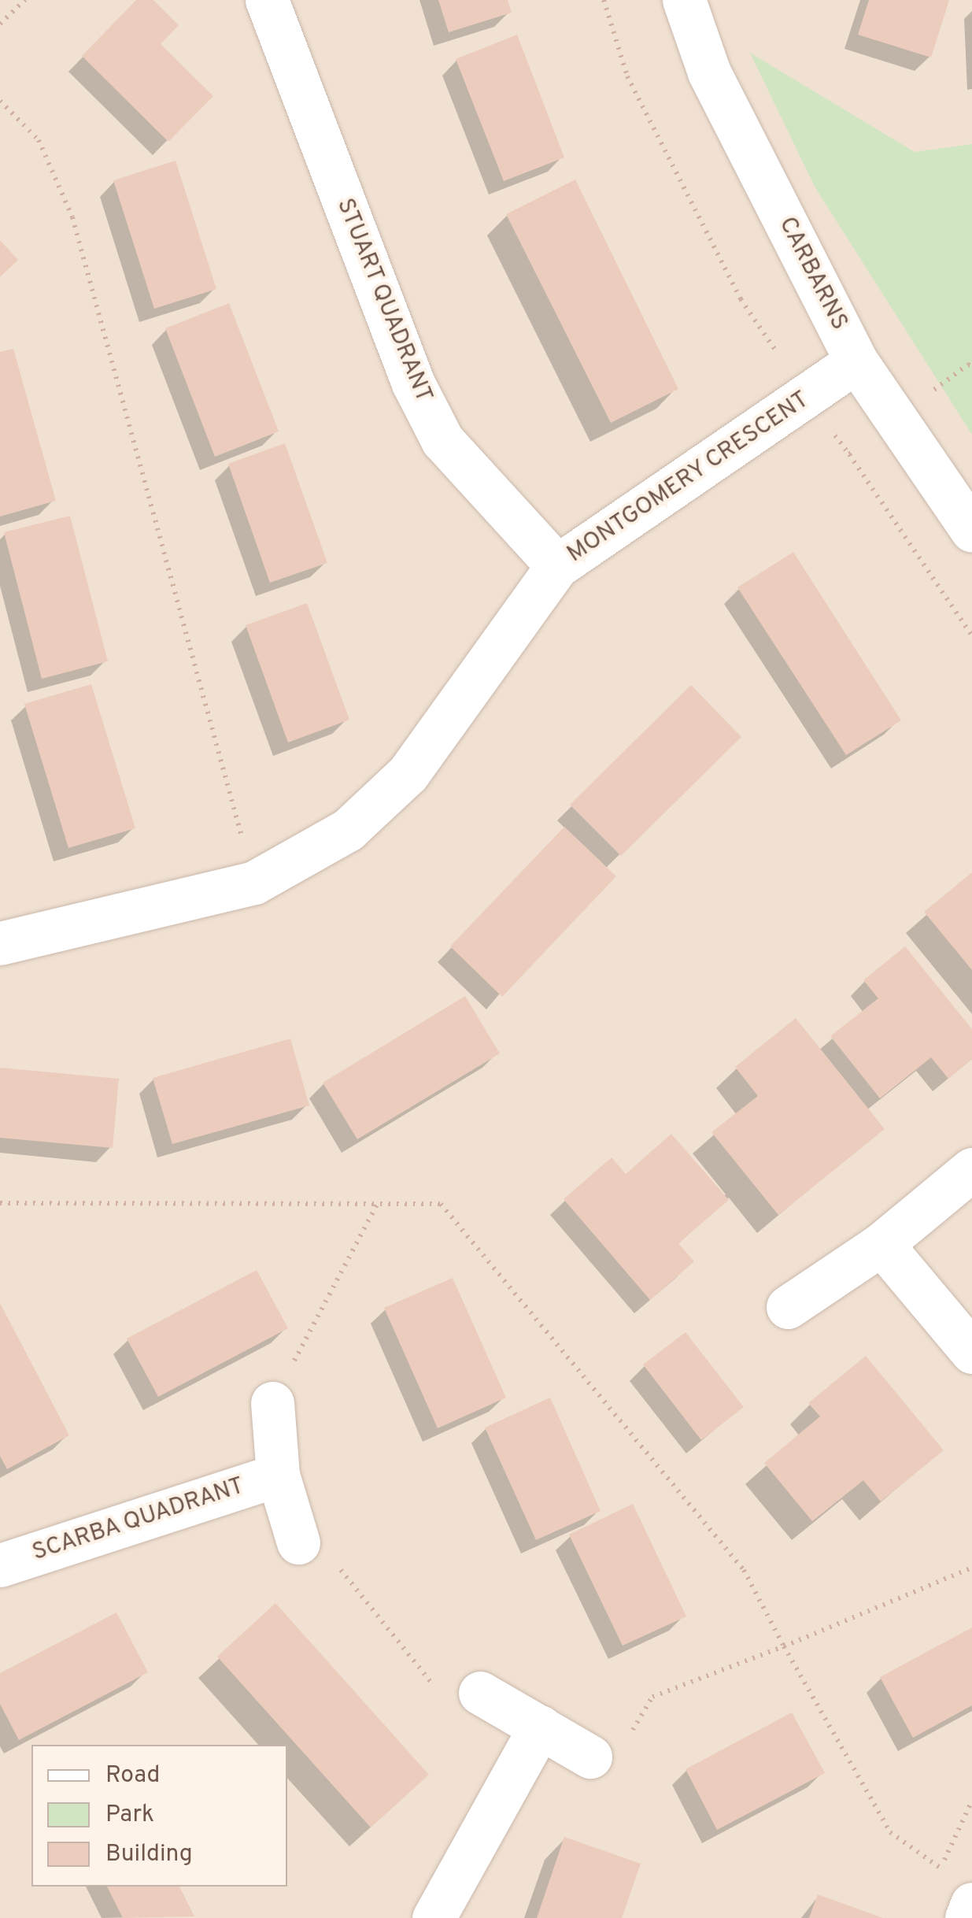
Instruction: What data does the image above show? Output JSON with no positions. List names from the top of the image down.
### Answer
{
  "streets": {
    "street": [
      "CARBARNS",
      "STUART QUADRANT",
      "MONTGOMERY CRESCENT",
      "SCARBA QUADRANT"
    ]
  },
  "crossings": [
    ["CARBARNS", "MONTGOMERY CRESCENT"],
    ["STUART QUADRANT", "MONTGOMERY CRESCENT"]
  ],
  "legend": ["Road", "Park", "Building"]
}
